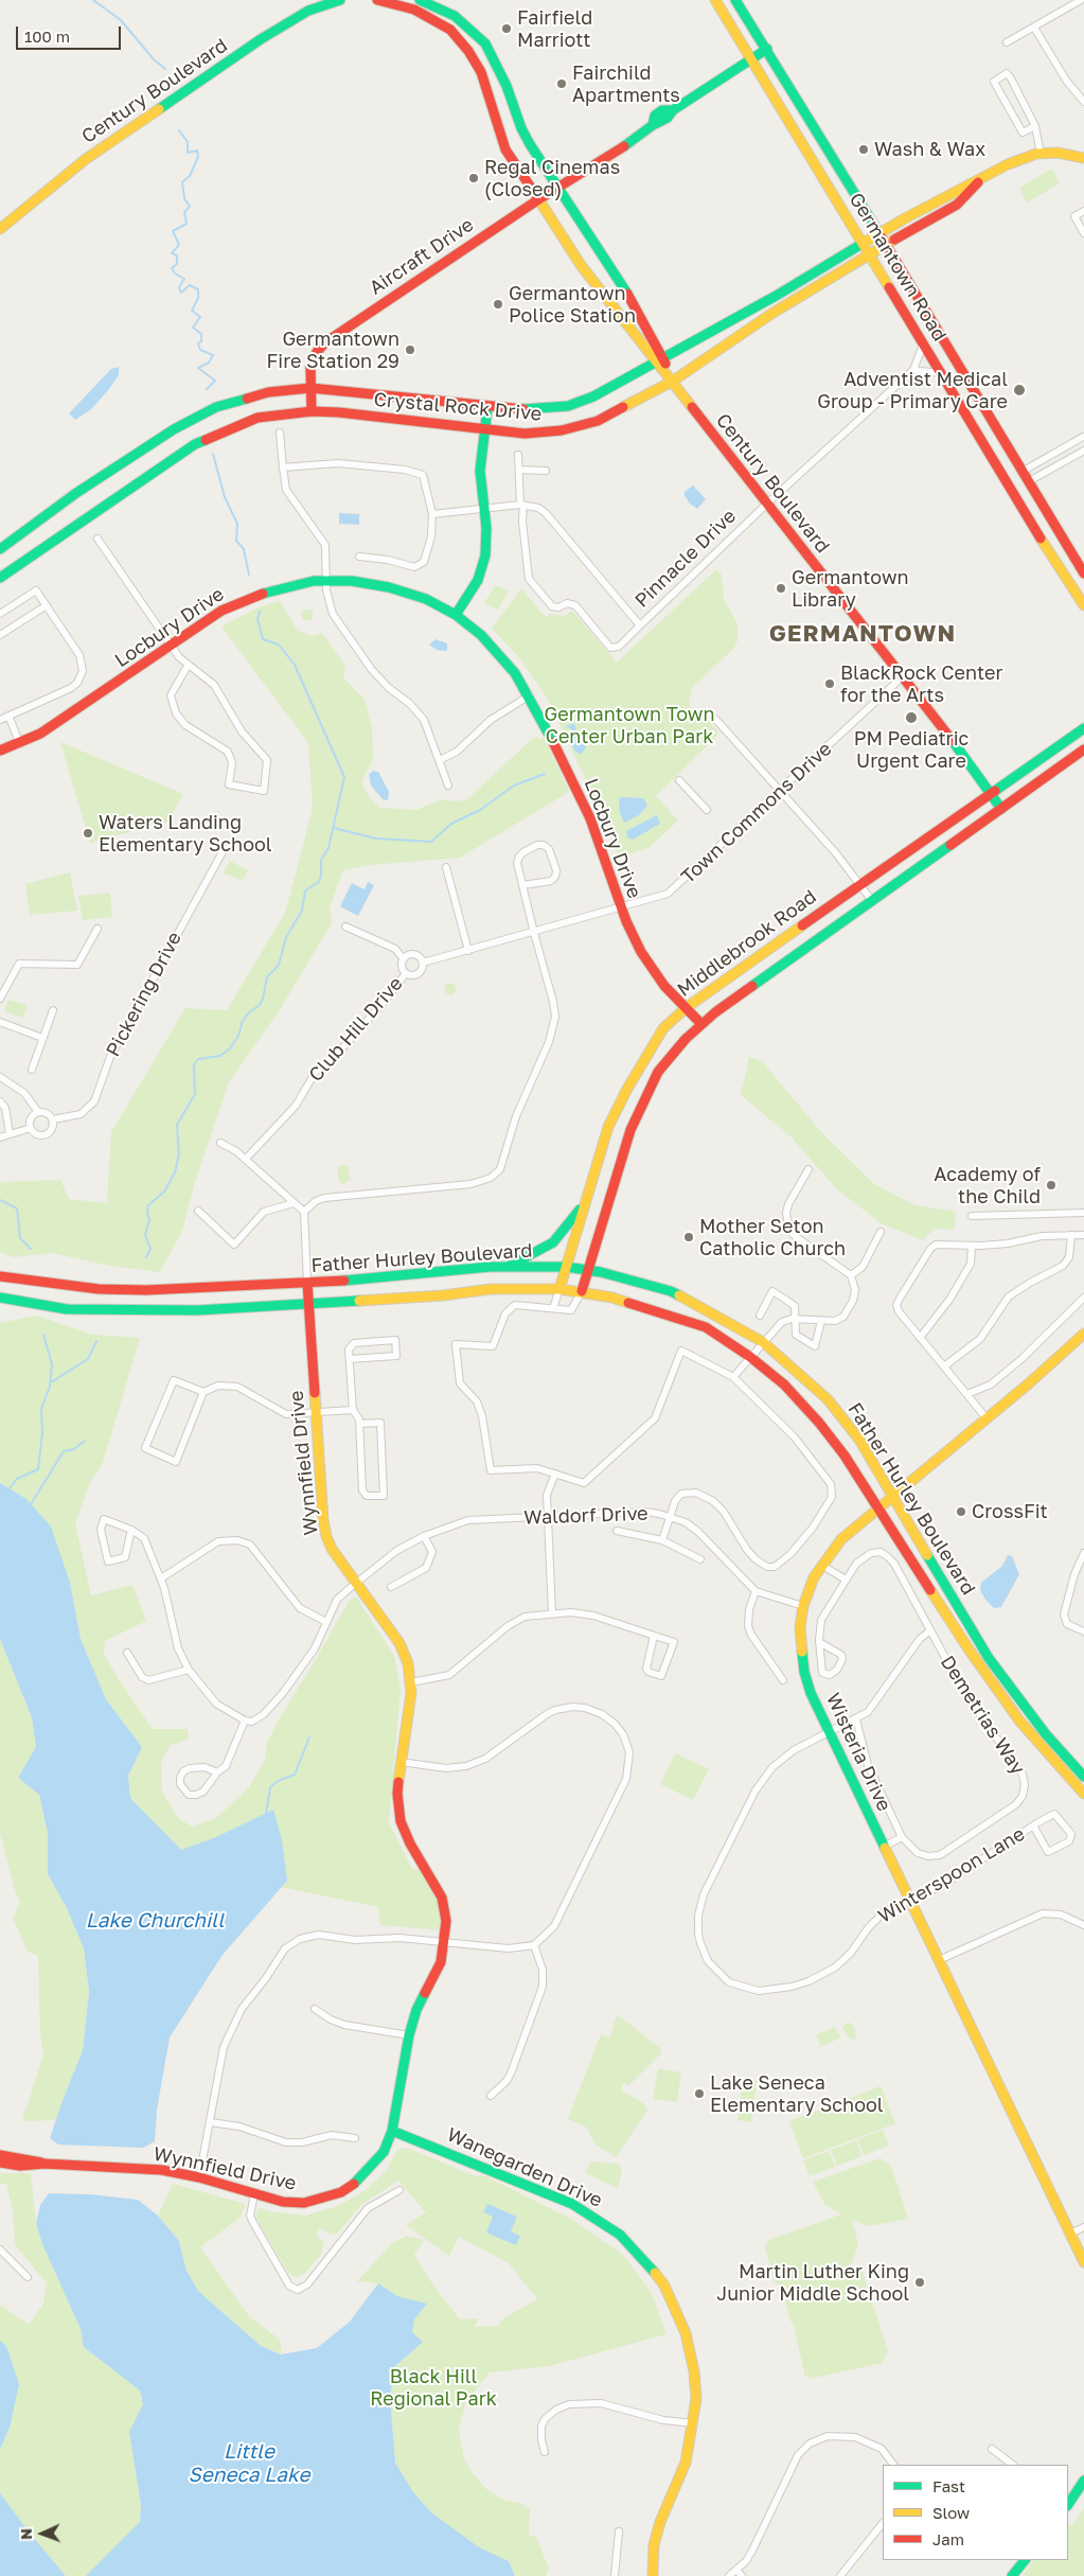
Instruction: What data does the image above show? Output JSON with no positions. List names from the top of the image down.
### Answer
{
  "streets": {
    "main road": [
      "Century Boulevard",
      "Aircraft Drive",
      "Germantown Road",
      "Crystal Rock Drive",
      "Locbury Drive",
      "Middlebrook Road",
      "Father Hurley Boulevard",
      "Wynnfield Drive",
      "Wisteria Drive",
      "Wanegarden Drive"
    ],
    "street": [
      "Pinnacle Drive",
      "Town Commons Drive",
      "Pickering Drive",
      "Club Hill Drive",
      "Waldorf Drive",
      "Demetrias Way",
      "Winterspoon Lane"
    ]
  },
  "crossings": [
    ["Century Boulevard", "Aircraft Drive"],
    ["Century Boulevard", "Crystal Rock Drive"],
    ["Century Boulevard", "Pinnacle Drive"],
    ["Century Boulevard", "Town Commons Drive"],
    ["Century Boulevard", "Middlebrook Road"],
    ["Aircraft Drive", "Germantown Road"],
    ["Aircraft Drive", "Crystal Rock Drive"],
    ["Germantown Road", "Crystal Rock Drive"],
    ["Germantown Road", "Pinnacle Drive"],
    ["Locbury Drive", "Town Commons Drive"],
    ["Locbury Drive", "Middlebrook Road"],
    ["Locbury Drive", "Club Hill Drive"],
    ["Town Commons Drive", "Club Hill Drive"],
    ["Middlebrook Road", "Father Hurley Boulevard"],
    ["Father Hurley Boulevard", "Wynnfield Drive"],
    ["Father Hurley Boulevard", "Wisteria Drive"],
    ["Wynnfield Drive", "Waldorf Drive"],
    ["Wynnfield Drive", "Wanegarden Drive"],
    ["Waldorf Drive", "Wisteria Drive"],
    ["Demetrias Way", "Winterspoon Lane"],
    ["Wisteria Drive", "Winterspoon Lane"]
  ],
  "districts": ["GERMANTOWN"],
  "water": ["Lake Churchill", "Little Seneca Lake"],
  "parks": ["Germantown Town Center Urban Park", "Black Hill Regional Park"],
  "places": [
    "Fairfield Marriott",
    "Fairchild Apartments",
    "Wash & Wax",
    "Regal Cinemas (Closed)",
    "Germantown Police Station",
    "Germantown Fire Station 29",
    "Adventist Medical Group - Primary Care",
    "Germantown Library",
    "BlackRock Center for the Arts",
    "PM Pediatric Urgent Care",
    "Waters Landing Elementary School",
    "Academy of the Child",
    "Mother Seton Catholic Church",
    "CrossFit",
    "Lake Seneca Elementary School",
    "Martin Luther King Junior Middle School"
  ],
  "legend": ["Fast", "Slow", "Jam"],
  "scale_bar": "100 m",
  "north": "left"
}
